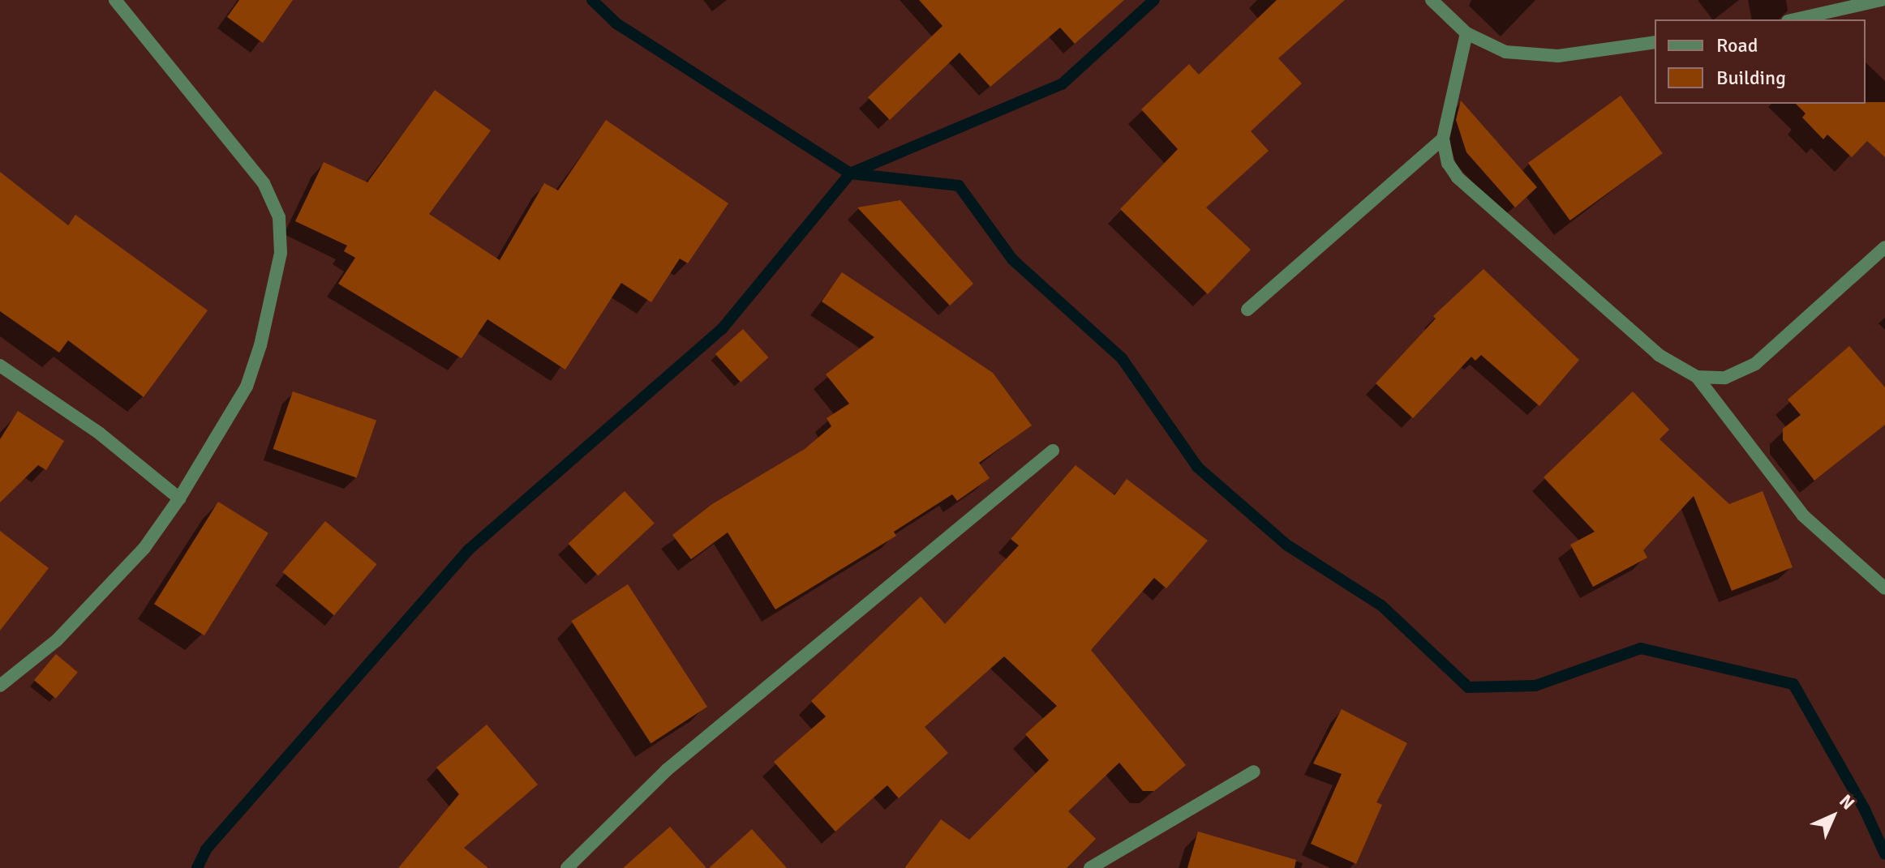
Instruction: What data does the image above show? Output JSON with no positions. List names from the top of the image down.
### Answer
{
  "legend": ["Road", "Building"],
  "north": "top right"
}
